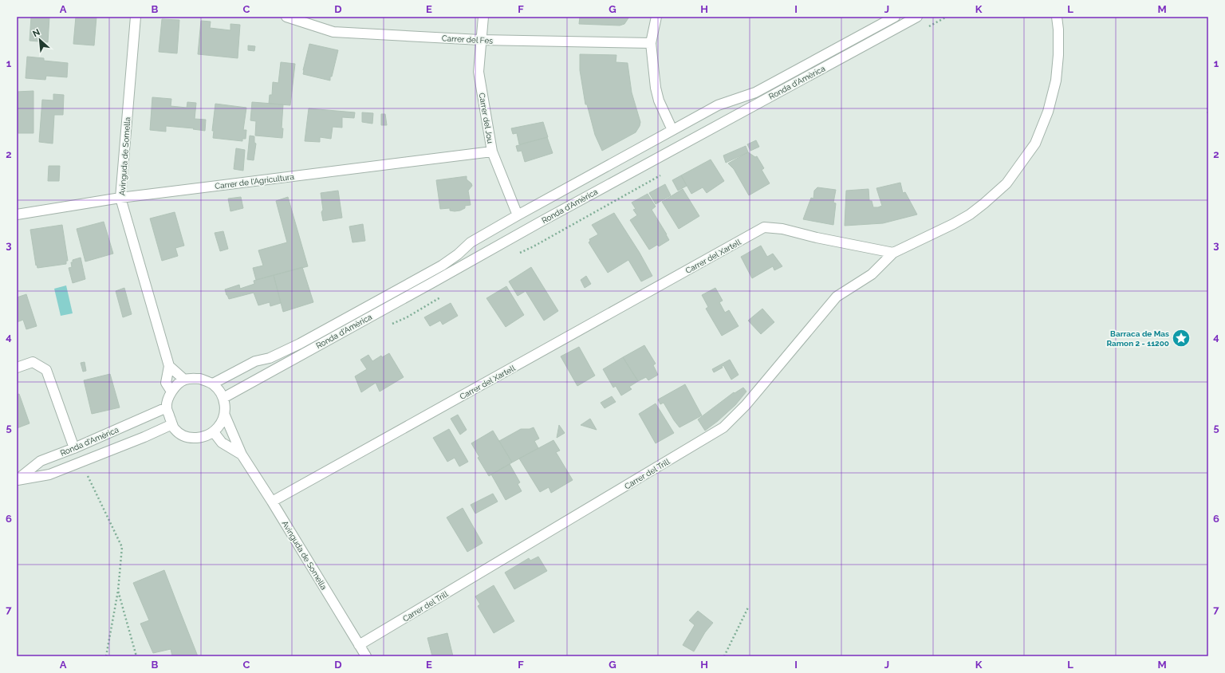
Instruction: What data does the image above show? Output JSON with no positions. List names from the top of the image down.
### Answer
{
  "streets": {
    "street": [
      "Carrer del Fes",
      "Ronda d'Amèrica",
      "Carrer del Jou",
      "Avinguda de Somella",
      "Carrer de l'Agricultura",
      "Carrer del Xartell",
      "Carrer del Trill"
    ]
  },
  "crossings": [
    ["Carrer del Fes", "Carrer del Jou"],
    ["Ronda d'Amèrica", "Carrer del Jou"],
    ["Ronda d'Amèrica", "Avinguda de Somella"],
    ["Carrer del Jou", "Carrer de l'Agricultura"],
    ["Avinguda de Somella", "Carrer de l'Agricultura"],
    ["Avinguda de Somella", "Carrer del Xartell"],
    ["Avinguda de Somella", "Carrer del Trill"],
    ["Carrer del Xartell", "Carrer del Trill"]
  ],
  "places": {
    "place": ["Barraca de Mas Ramon 2 - 11200"]
  },
  "north": "top left",
  "grid": {
    "columns": [
      "A",
      "B",
      "C",
      "D",
      "E",
      "F",
      "G",
      "H",
      "I",
      "J",
      "K",
      "L",
      "M"
    ],
    "rows": [
      "1",
      "2",
      "3",
      "4",
      "5",
      "6",
      "7"
    ]
  }
}
